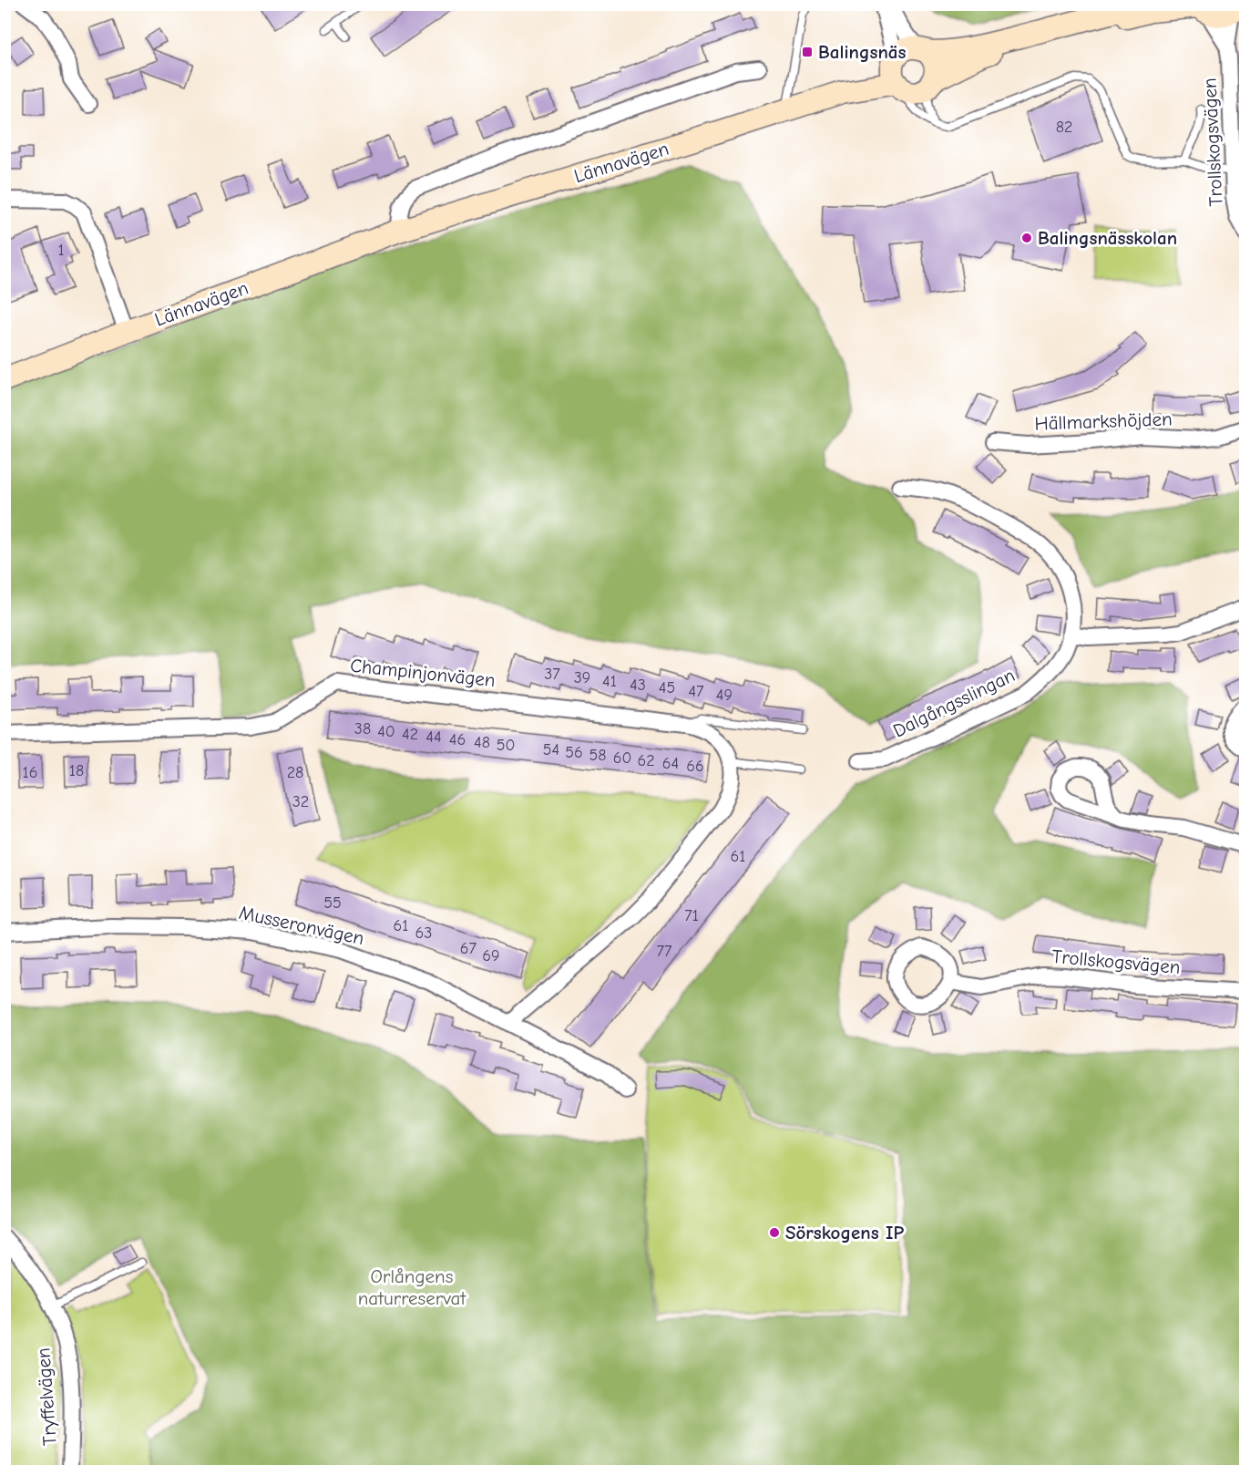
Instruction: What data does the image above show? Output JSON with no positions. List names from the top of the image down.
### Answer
{
  "streets": {
    "main road": ["Lännavägen"],
    "street": [
      "Trollskogsvägen",
      "Hällmarkshöjden",
      "Champinjonvägen",
      "Dalgångsslingan",
      "Musseronvägen",
      "Tryffelvägen"
    ]
  },
  "crossings": [
    ["Trollskogsvägen", "Lännavägen"],
    ["Champinjonvägen", "Musseronvägen"]
  ],
  "parks": ["Orlångens naturreservat"],
  "places": {
    "transit": ["Balingsnäs"],
    "other": ["Balingsnässkolan", "Sörskogens IP"]
  },
  "house_numbers": [
    "82",
    "1",
    "37",
    "39",
    "41",
    "43",
    "45",
    "47",
    "49",
    "38",
    "40",
    "42",
    "44",
    "46",
    "48",
    "50",
    "54",
    "56",
    "58",
    "60",
    "62",
    "64",
    "66",
    "18",
    "16",
    "28",
    "32",
    "61",
    "55",
    "71",
    "61",
    "63",
    "67",
    "77",
    "69"
  ]
}
